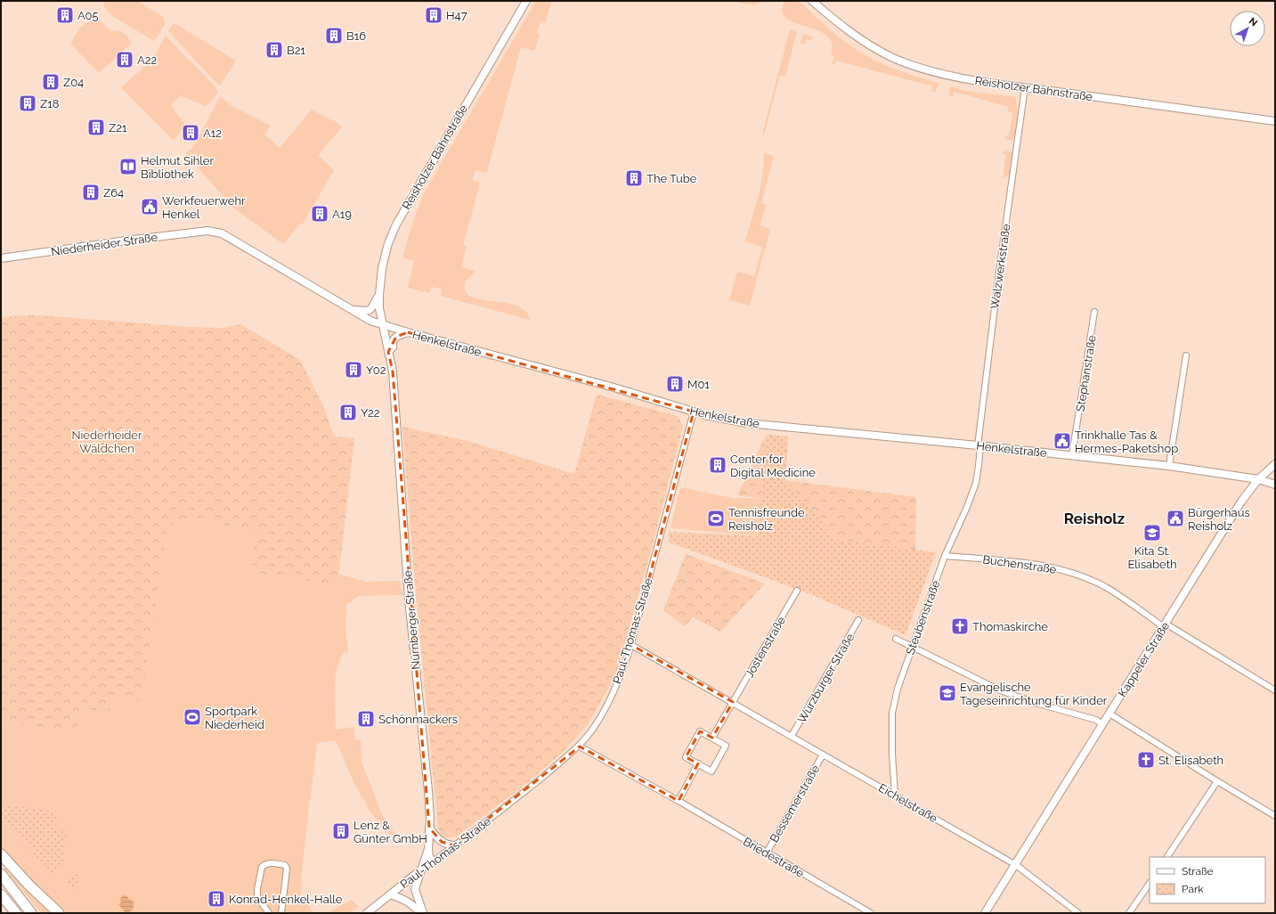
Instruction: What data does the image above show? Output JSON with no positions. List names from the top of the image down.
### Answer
{
  "streets": {
    "street": [
      "Reisholzer Bahnstraße",
      "Niederheider Straße",
      "Walzwerkstraße",
      "Henkelstraße",
      "Stephanstraße",
      "Buchenstraße",
      "Steubenstraße",
      "Nürnberger Straße",
      "Paul-Thomas-Straße",
      "Jostenstraße",
      "Kappeler Straße",
      "Würzburger Straße",
      "Eichelstraße",
      "Bessemerstraße",
      "Briedestraße"
    ]
  },
  "crossings": [
    ["Reisholzer Bahnstraße", "Walzwerkstraße"],
    ["Reisholzer Bahnstraße", "Henkelstraße"],
    ["Reisholzer Bahnstraße", "Nürnberger Straße"],
    ["Niederheider Straße", "Henkelstraße"],
    ["Walzwerkstraße", "Henkelstraße"],
    ["Walzwerkstraße", "Steubenstraße"],
    ["Henkelstraße", "Stephanstraße"],
    ["Henkelstraße", "Steubenstraße"],
    ["Henkelstraße", "Nürnberger Straße"],
    ["Henkelstraße", "Paul-Thomas-Straße"],
    ["Henkelstraße", "Kappeler Straße"],
    ["Buchenstraße", "Steubenstraße"],
    ["Buchenstraße", "Kappeler Straße"],
    ["Steubenstraße", "Eichelstraße"],
    ["Nürnberger Straße", "Paul-Thomas-Straße"],
    ["Paul-Thomas-Straße", "Eichelstraße"],
    ["Paul-Thomas-Straße", "Briedestraße"],
    ["Jostenstraße", "Eichelstraße"],
    ["Kappeler Straße", "Eichelstraße"],
    ["Würzburger Straße", "Eichelstraße"],
    ["Eichelstraße", "Bessemerstraße"],
    ["Bessemerstraße", "Briedestraße"]
  ],
  "districts": ["Reisholz"],
  "parks": ["Niederheider Wäldchen"],
  "places": {
    "building": [
      "A05",
      "H47",
      "B16",
      "B21",
      "A22",
      "Z04",
      "Z18",
      "Z21",
      "A12",
      "The Tube",
      "Z64",
      "A19",
      "Y02",
      "M01",
      "Y22",
      "Center for Digital Medicine",
      "Schönmackers",
      "Lenz & Günter GmbH",
      "Konrad-Henkel-Halle"
    ],
    "library": ["Helmut Sihler Bibliothek"],
    "public building": ["Werkfeuerwehr Henkel", "Trinkhalle Tas & Hermes-Paketshop", "Bürgerhaus Reisholz"],
    "sports": ["Tennisfreunde Reisholz", "Sportpark Niederheid"],
    "school or university": ["Kita St. Elisabeth", "Evangelische Tageseinrichtung für Kinder"],
    "church": ["Thomaskirche", "St. Elisabeth"]
  },
  "legend": ["Straße", "Park"],
  "north": "top right"
}
